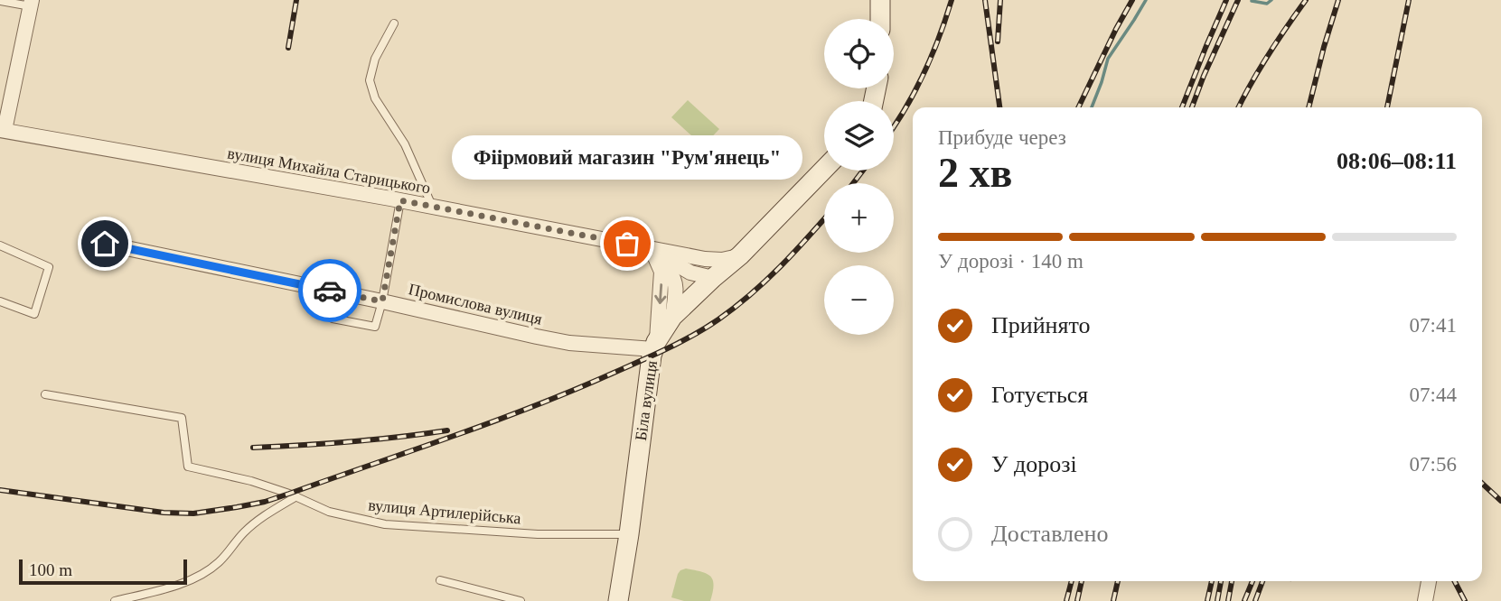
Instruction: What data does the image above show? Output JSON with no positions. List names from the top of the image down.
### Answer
{
  "streets": {
    "street": ["вулиця Михайла Старицького", "Промислова вулиця", "Біла вулиця"],
    "lane": ["вулиця Артилерійська"]
  },
  "crossings": [
    ["вулиця Михайла Старицького", "Біла вулиця"],
    ["Промислова вулиця", "Біла вулиця"],
    ["Біла вулиця", "вулиця Артилерійська"]
  ],
  "places": ["Фіірмовий магазин \"Рум'янець\""],
  "scale_bar": "100 m",
  "page": {
    "map_buttons": ["+", "−"],
    "heading": ["2 хв", "Прибуде через", "08:06–08:11"],
    "bubble": "Фіірмовий магазин \"Рум'янець\"",
    "bar": "У дорозі · 140 m",
    "list": [
      ["Прийнято", "07:41"],
      ["Готується", "07:44"],
      ["У дорозі", "07:56"],
      "Доставлено"
    ],
    "scale": "100 m"
  }
}
